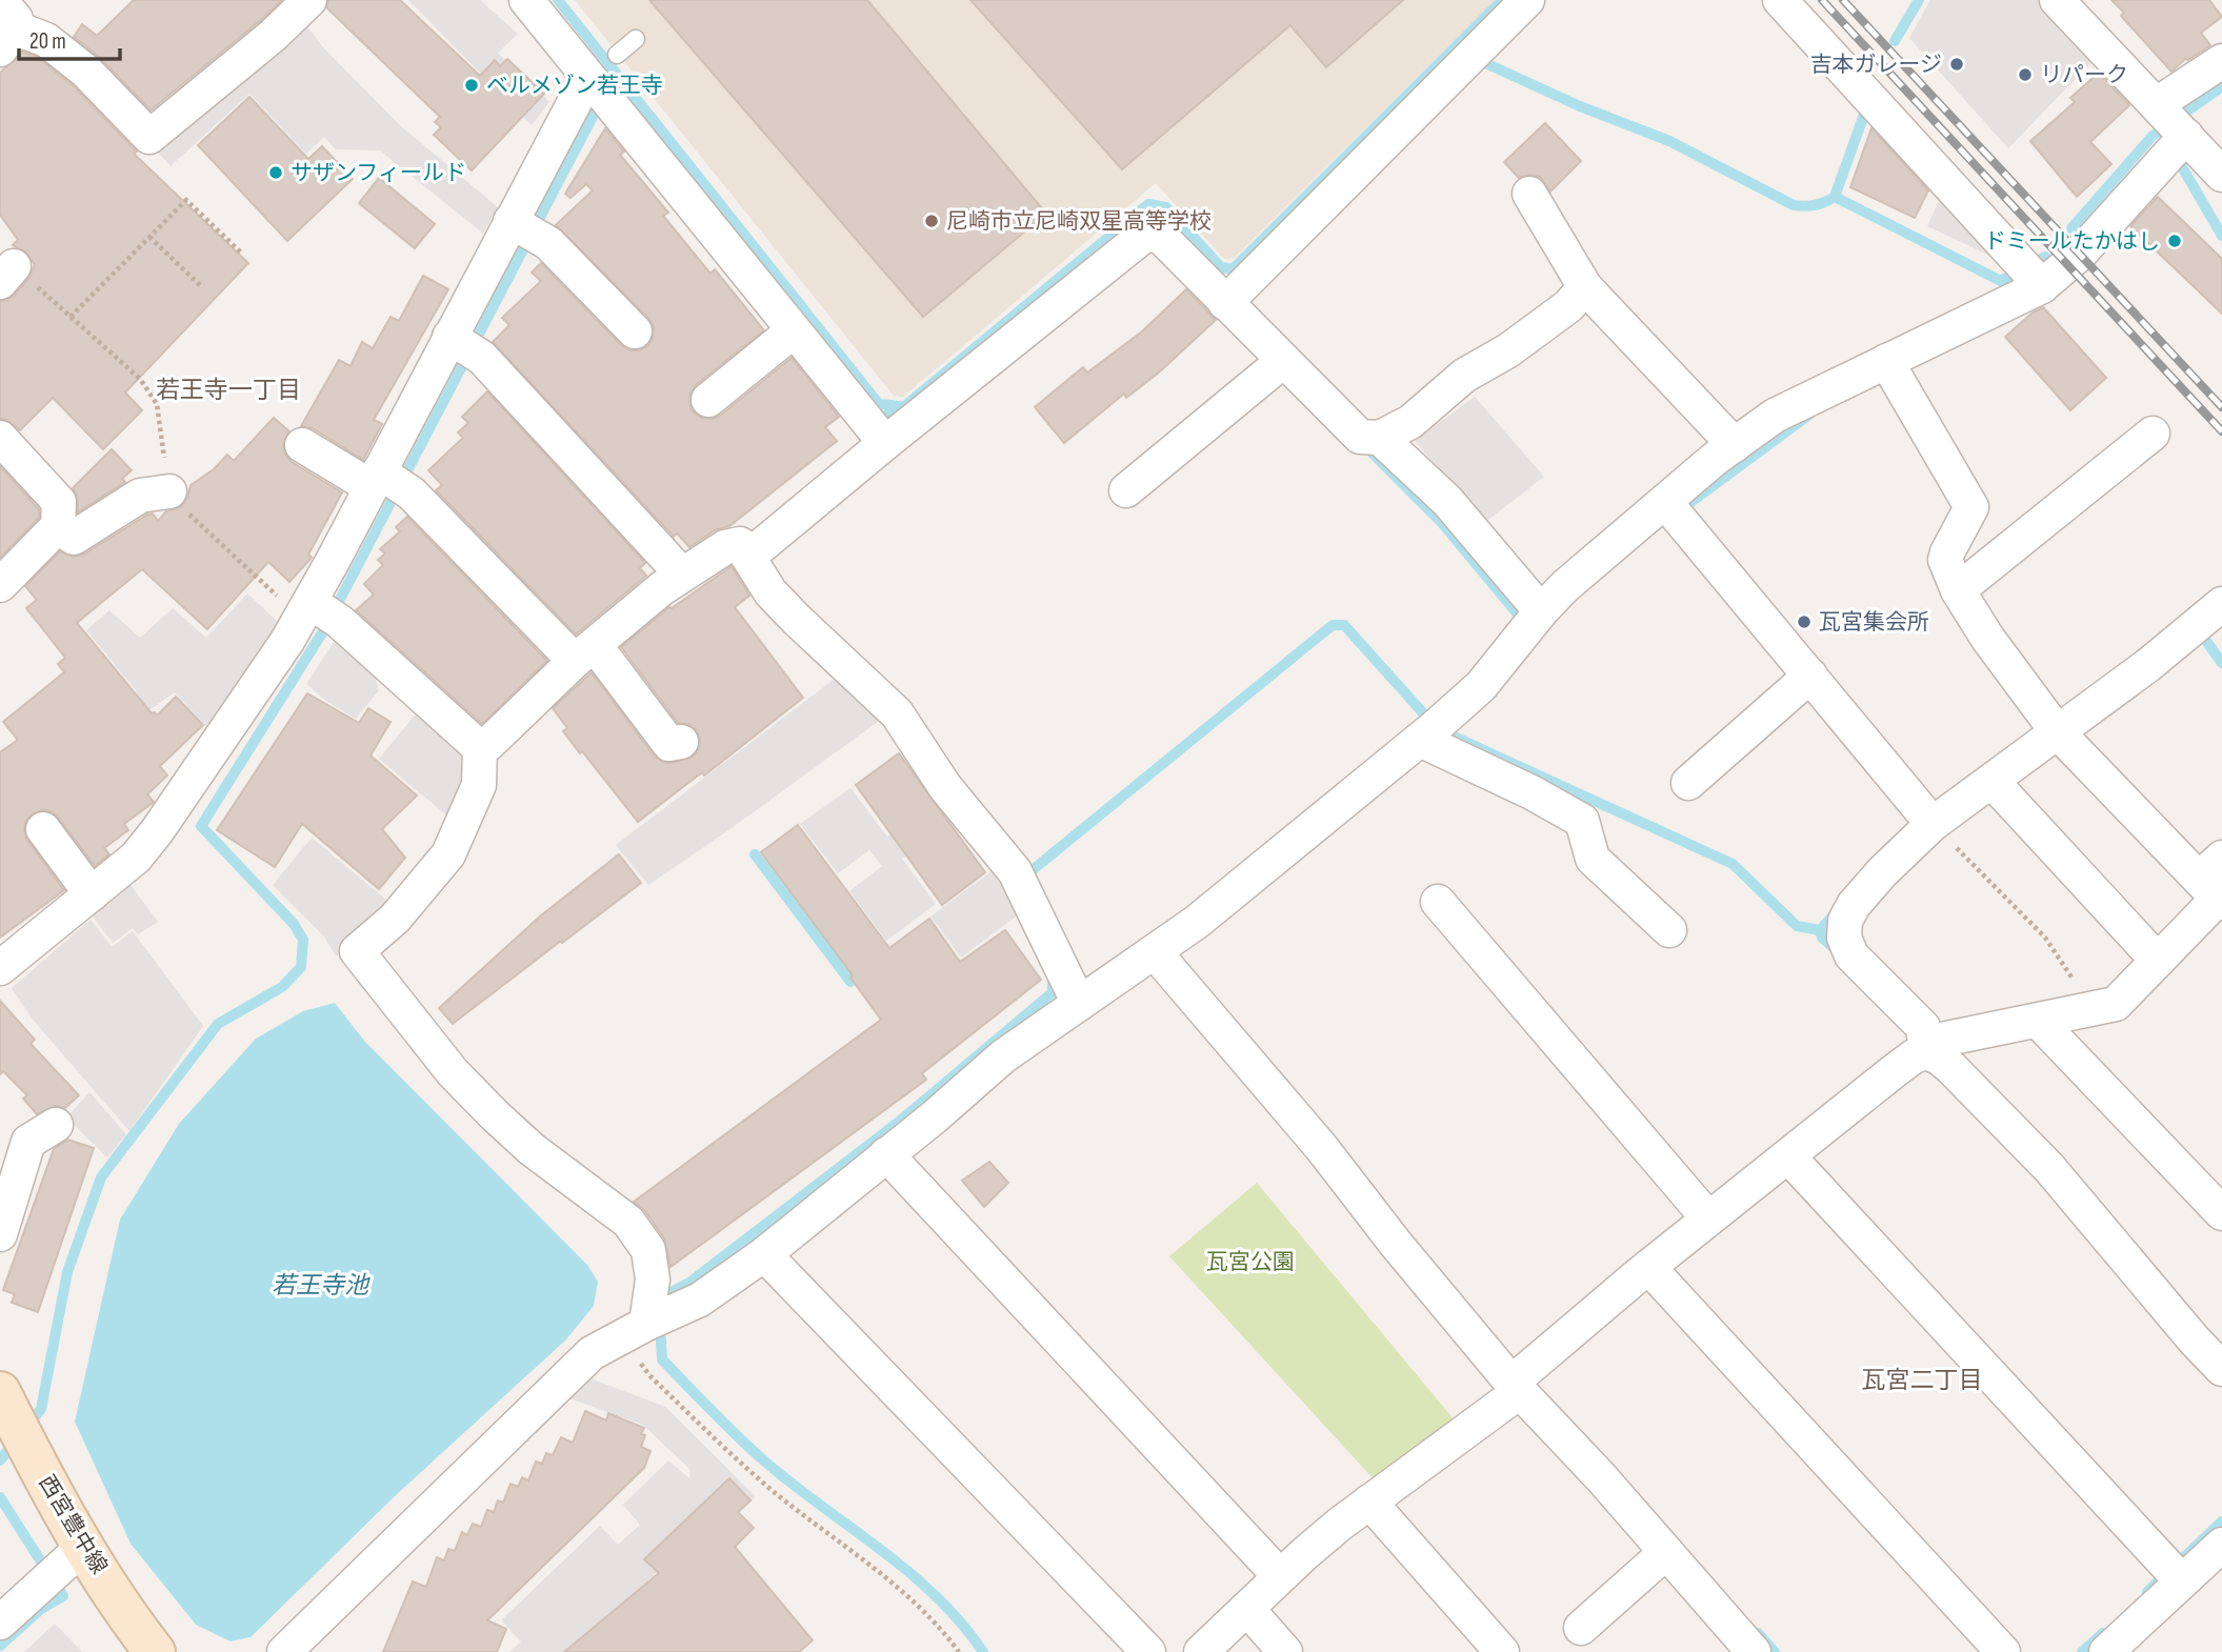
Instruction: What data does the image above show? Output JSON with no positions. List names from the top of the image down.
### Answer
{
  "streets": {
    "main road": ["西宮豊中線"]
  },
  "districts": ["若王寺一丁目", "瓦宮二丁目"],
  "water": ["若王寺池"],
  "parks": ["瓦宮公園"],
  "places": [
    "吉本ガレージ",
    "リパーク",
    "ベルメゾン若王寺",
    "サザンフィールド",
    "尼崎市立尼崎双星高等学校",
    "ドミールたかはし",
    "瓦宮集会所"
  ],
  "scale_bar": "20 m"
}
